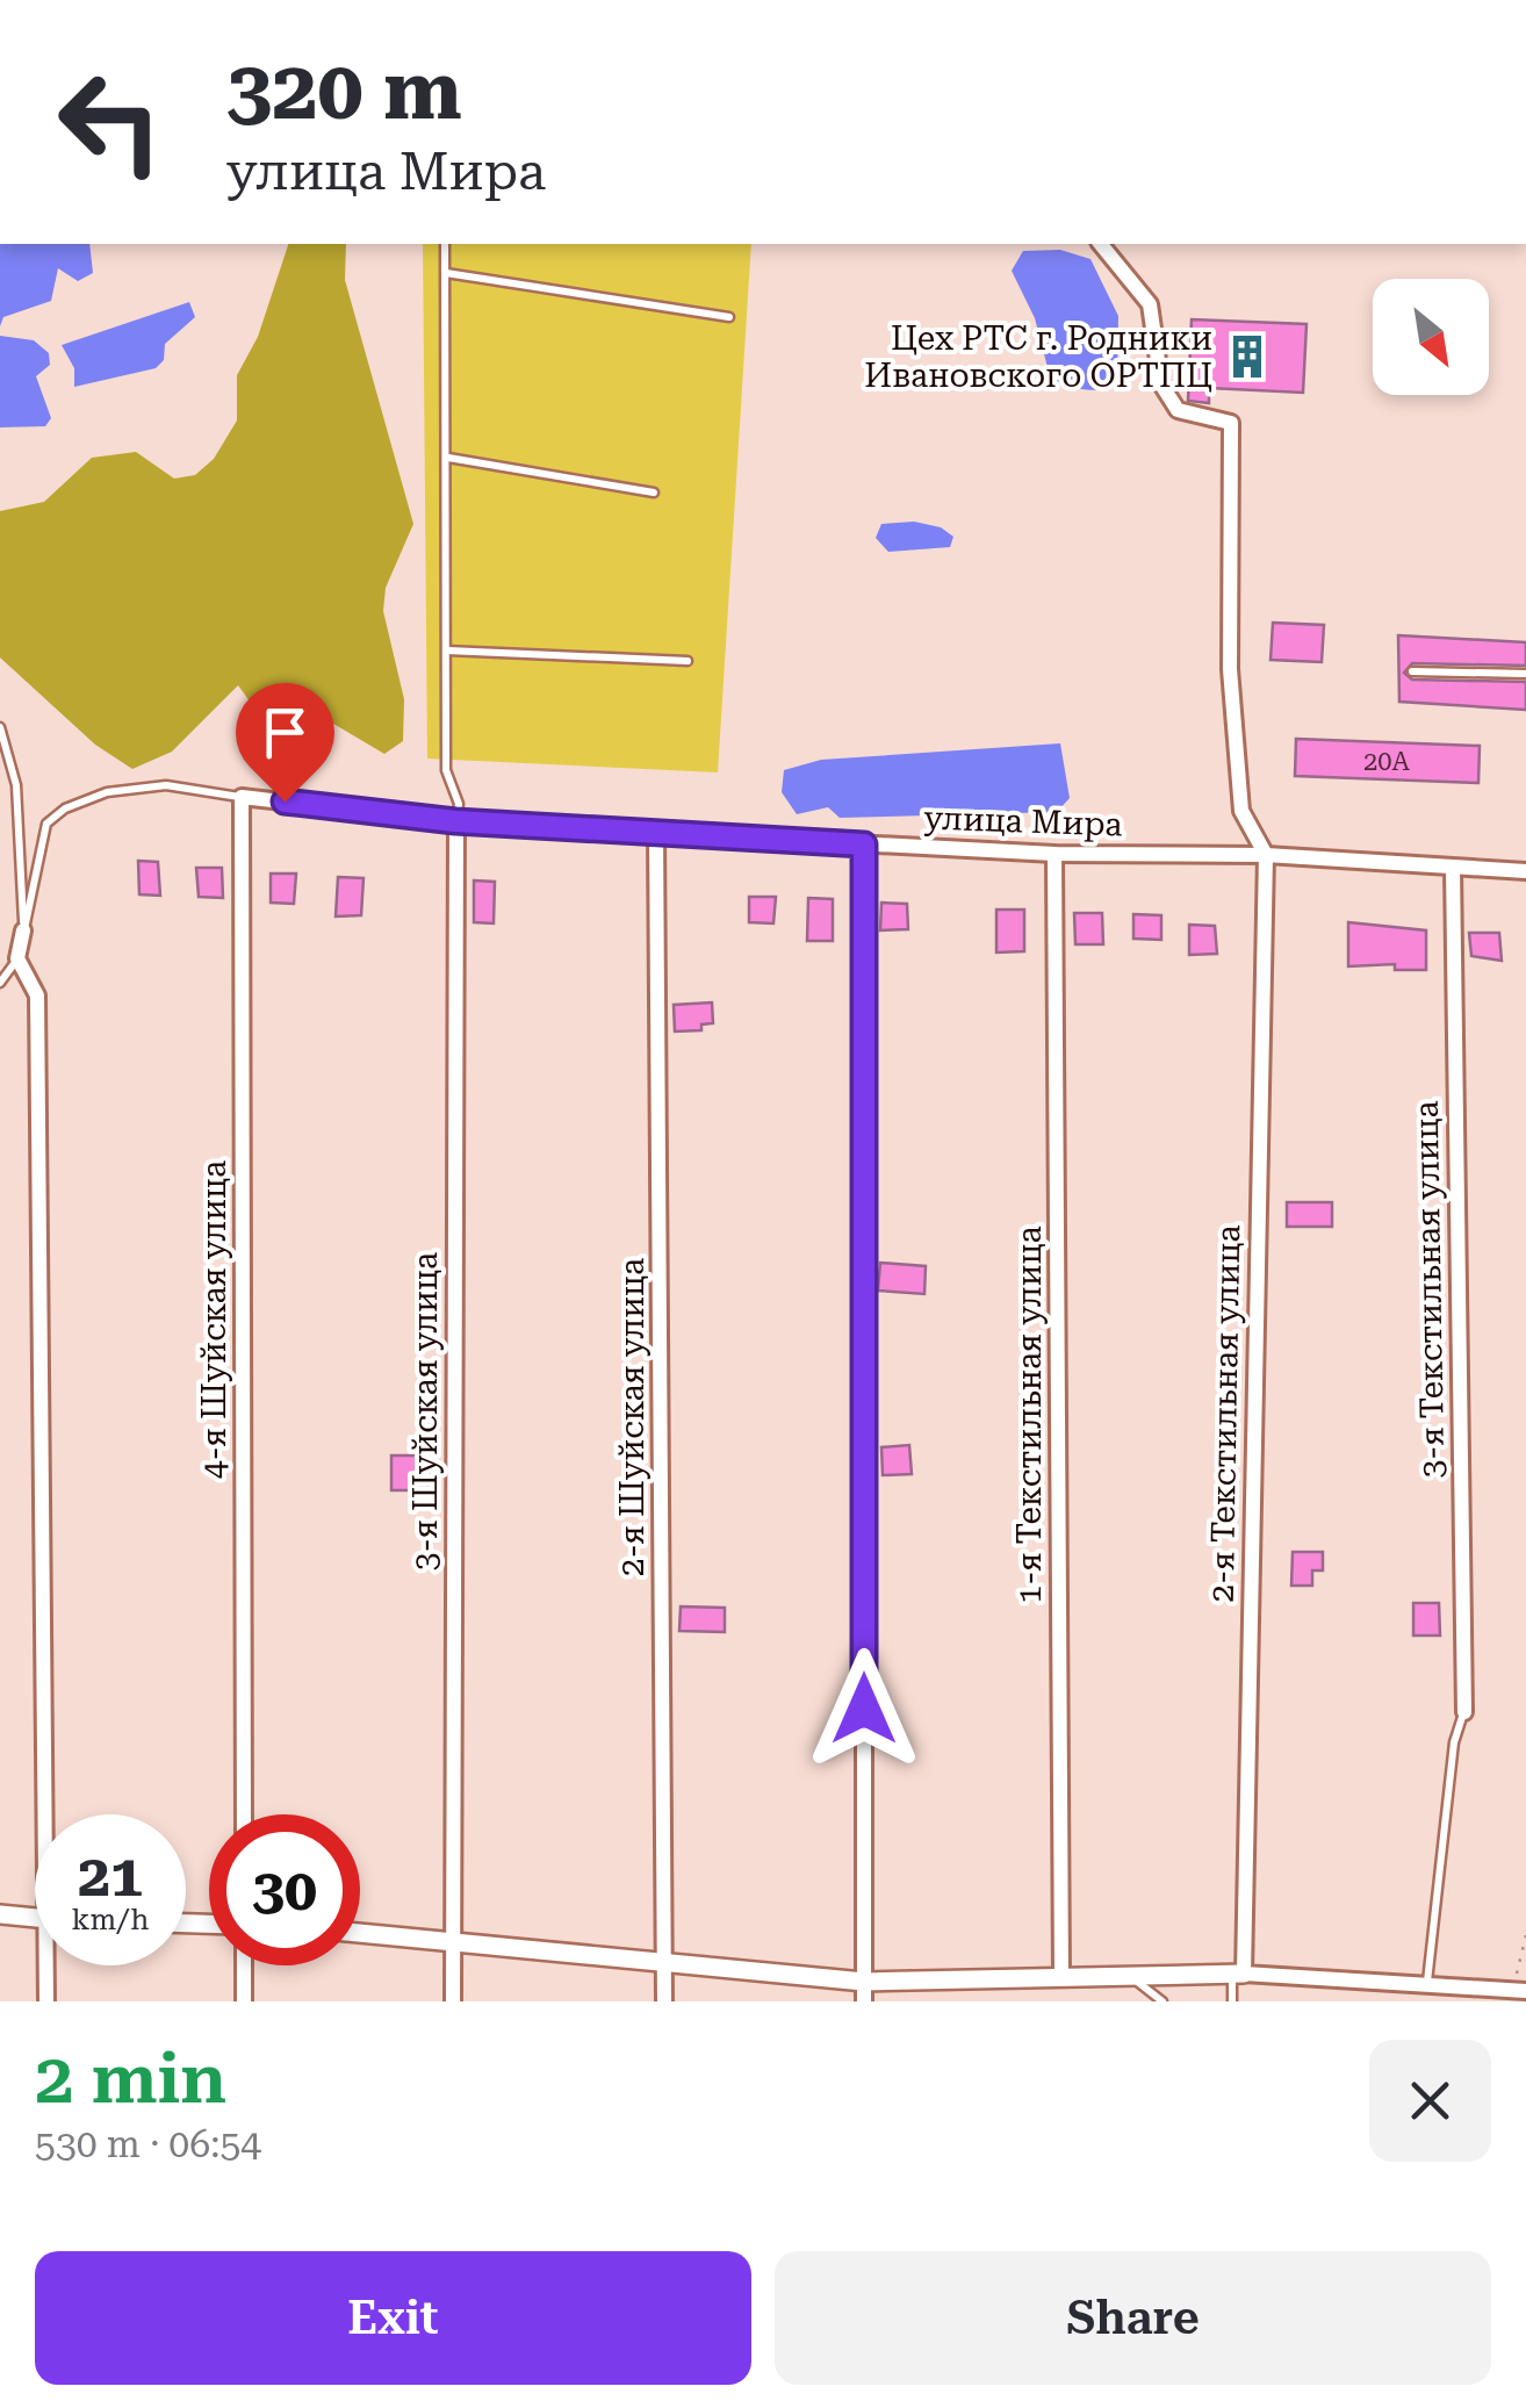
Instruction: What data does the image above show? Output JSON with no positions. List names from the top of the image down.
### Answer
{
  "streets": {
    "street": [
      "улица Мира",
      "3-я Текстильная улица",
      "4-я Шуйская улица",
      "3-я Шуйская улица",
      "2-я Текстильная улица",
      "1-я Текстильная улица",
      "2-я Шуйская улица"
    ]
  },
  "crossings": [
    ["улица Мира", "3-я Текстильная улица"],
    ["улица Мира", "4-я Шуйская улица"],
    ["улица Мира", "3-я Шуйская улица"],
    ["улица Мира", "2-я Текстильная улица"],
    ["улица Мира", "1-я Текстильная улица"],
    ["улица Мира", "2-я Шуйская улица"]
  ],
  "places": {
    "building": ["Цех РТС г. Родники Ивановского ОРТПЦ"]
  },
  "house_numbers": ["20А"],
  "north": "bottom right",
  "page": {
    "turn": ["320 m", "улица Мира"],
    "speed": "21 km/h",
    "limit": "30",
    "heading": ["2 min", "530 m · 06:54"],
    "buttons": ["Exit", "Share"]
  }
}
